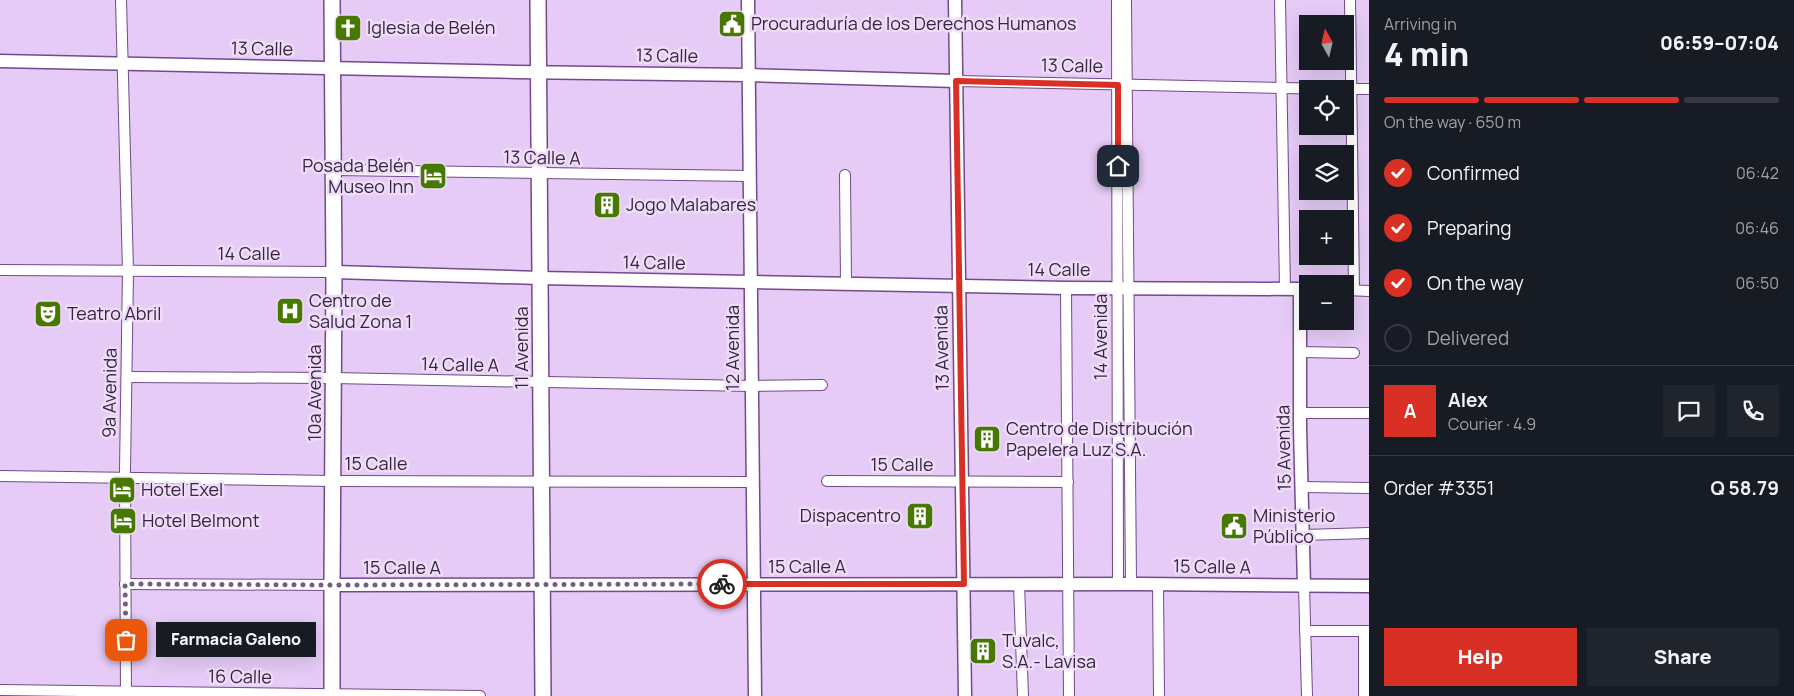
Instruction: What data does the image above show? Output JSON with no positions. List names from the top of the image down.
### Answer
{
  "streets": {
    "main road": ["11 Avenida", "10a Avenida"],
    "street": [
      "13 Calle",
      "13 Calle A",
      "14 Calle",
      "14 Avenida",
      "12 Avenida",
      "13 Avenida",
      "14 Calle A",
      "9a Avenida",
      "15 Avenida",
      "15 Calle",
      "15 Calle A",
      "16 Calle"
    ]
  },
  "crossings": [
    ["13 Calle", "14 Avenida"],
    ["13 Calle", "11 Avenida"],
    ["13 Calle", "12 Avenida"],
    ["13 Calle", "13 Avenida"],
    ["13 Calle", "9a Avenida"],
    ["13 Calle", "10a Avenida"],
    ["13 Calle A", "11 Avenida"],
    ["13 Calle A", "12 Avenida"],
    ["13 Calle A", "10a Avenida"],
    ["14 Calle", "14 Avenida"],
    ["14 Calle", "11 Avenida"],
    ["14 Calle", "12 Avenida"],
    ["14 Calle", "13 Avenida"],
    ["14 Calle", "9a Avenida"],
    ["14 Calle", "10a Avenida"],
    ["14 Avenida", "15 Calle"],
    ["14 Avenida", "15 Calle A"],
    ["11 Avenida", "14 Calle A"],
    ["11 Avenida", "15 Calle"],
    ["11 Avenida", "15 Calle A"],
    ["12 Avenida", "14 Calle A"],
    ["12 Avenida", "15 Calle"],
    ["12 Avenida", "15 Calle A"],
    ["13 Avenida", "15 Calle"],
    ["13 Avenida", "15 Calle A"],
    ["14 Calle A", "9a Avenida"],
    ["14 Calle A", "10a Avenida"],
    ["9a Avenida", "15 Calle"],
    ["9a Avenida", "15 Calle A"],
    ["9a Avenida", "16 Calle"],
    ["10a Avenida", "15 Calle"],
    ["10a Avenida", "15 Calle A"],
    ["10a Avenida", "16 Calle"],
    ["15 Avenida", "15 Calle A"]
  ],
  "places": {
    "public building": ["Procuraduría de los Derechos Humanos", "Ministerio Público"],
    "church": ["Iglesia de Belén"],
    "hotel": ["Posada Belén Museo Inn", "Hotel Exel", "Hotel Belmont"],
    "building": [
      "Jogo Malabares",
      "Centro de Distribución Papelera Luz S.A.",
      "Dispacentro",
      "Tuvalc, S.A.- Lavisa"
    ],
    "hospital": ["Centro de Salud Zona 1"],
    "theatre": ["Teatro Abril"],
    "other": ["Farmacia Galeno"]
  },
  "north": "top",
  "page": {
    "heading": ["4 min", "Arriving in", "06:59–07:04"],
    "panel": [
      "Alex",
      "Courier · 4.9",
      "Order #3351",
      "Q 58.79"
    ],
    "map_buttons": ["+", "−"],
    "bar": "On the way · 650 m",
    "list": [
      ["Confirmed", "06:42"],
      ["Preparing", "06:46"],
      ["On the way", "06:50"],
      "Delivered"
    ],
    "round": "A",
    "buttons": ["Help", "Share"],
    "bubble": "Farmacia Galeno"
  }
}
